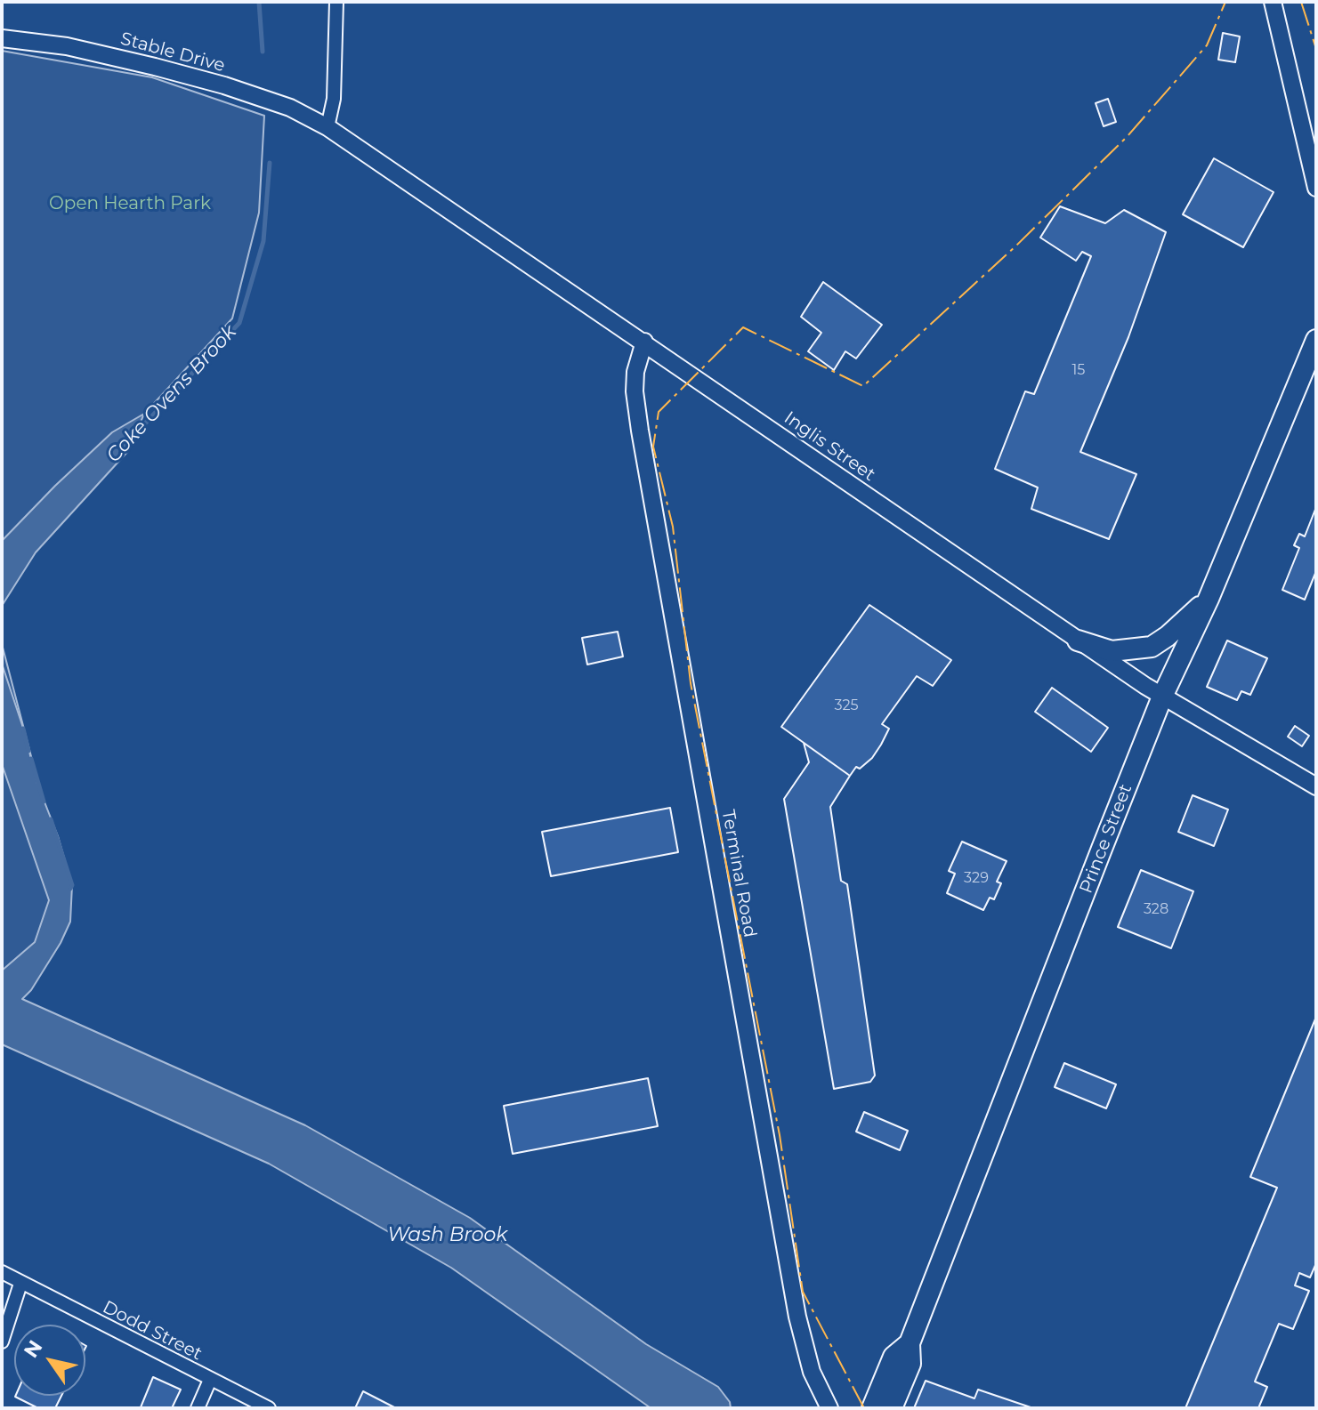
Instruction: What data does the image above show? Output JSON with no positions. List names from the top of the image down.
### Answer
{
  "streets": {
    "main road": ["Prince Street"],
    "street": [
      "Stable Drive",
      "Inglis Street",
      "Terminal Road",
      "Dodd Street"
    ]
  },
  "crossings": [
    ["Stable Drive", "Inglis Street"],
    ["Inglis Street", "Prince Street"],
    ["Inglis Street", "Terminal Road"]
  ],
  "water": ["Coke Ovens Brook", "Wash Brook"],
  "parks": ["Open Hearth Park"],
  "house_numbers": [
    "15",
    "325",
    "329",
    "328"
  ],
  "north": "top left"
}
